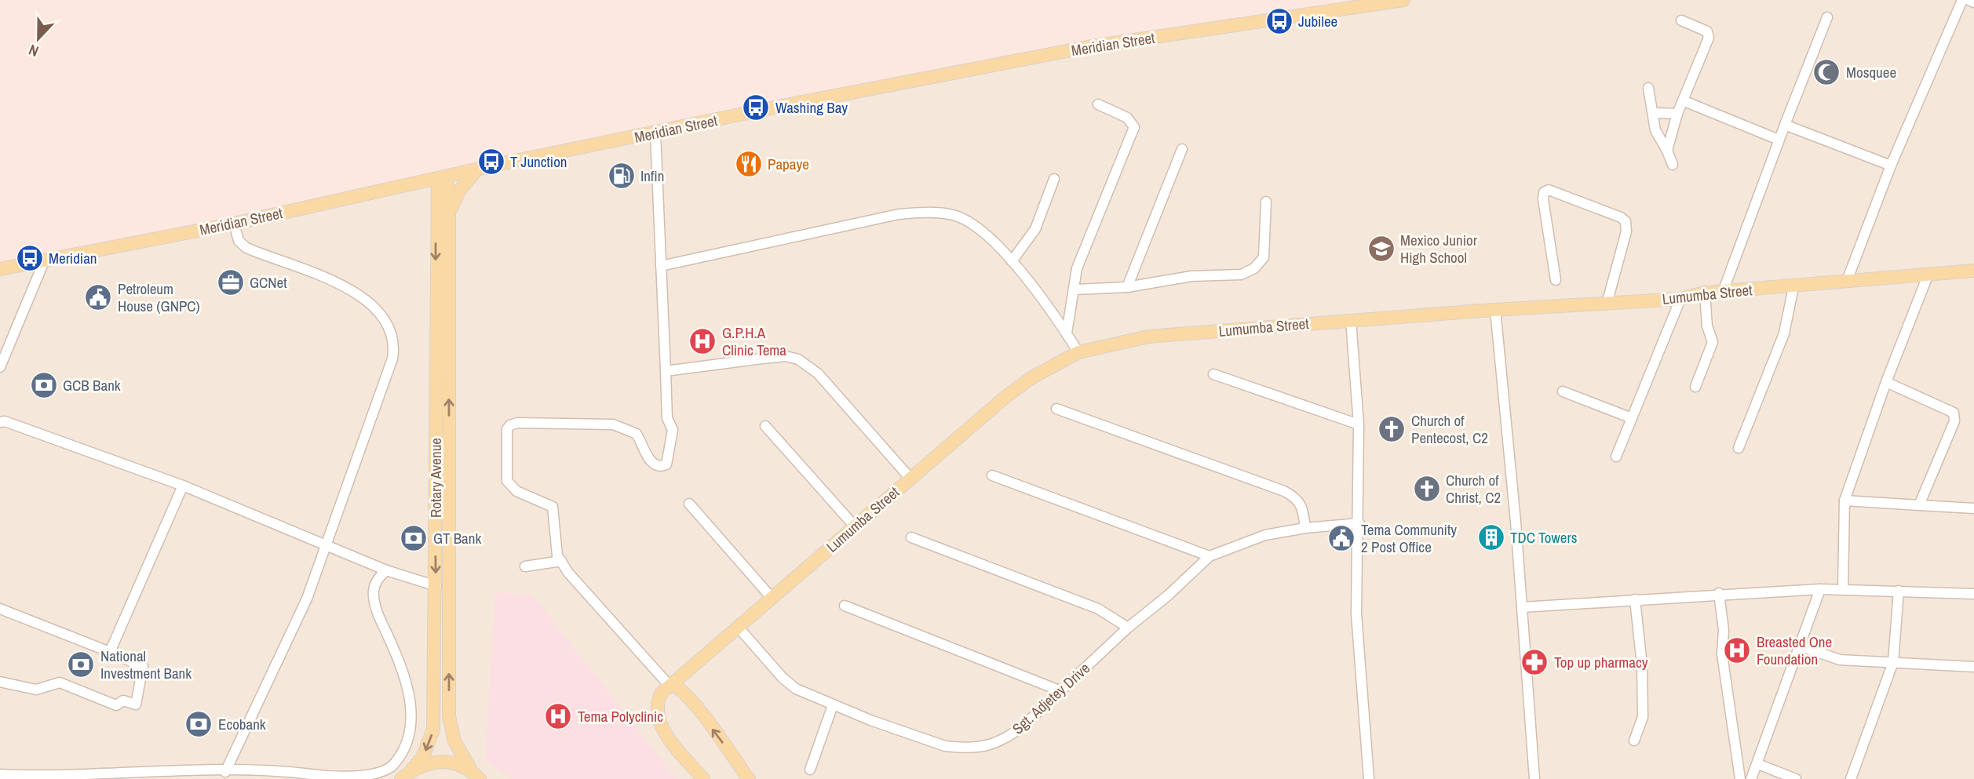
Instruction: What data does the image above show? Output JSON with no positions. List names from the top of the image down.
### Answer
{
  "streets": {
    "main road": ["Meridian Street", "Lumumba Street", "Rotary Avenue"],
    "street": ["Sgt. Adjetey Drive"]
  },
  "crossings": [
    ["Meridian Street", "Rotary Avenue"],
    ["Lumumba Street", "Sgt. Adjetey Drive"]
  ],
  "places": {
    "bus stop": [
      "Jubilee",
      "Washing Bay",
      "T Junction",
      "Meridian"
    ],
    "mosque": ["Mosquee"],
    "restaurant": ["Papaye"],
    "fuel station": ["Infin"],
    "school or university": ["Mexico Junior High School"],
    "office": ["GCNet"],
    "public building": ["Petroleum House (GNPC)", "Tema Community 2 Post Office"],
    "hospital": ["G.P.H.A Clinic Tema", "Breasted One Foundation", "Tema Polyclinic"],
    "bank": [
      "GCB Bank",
      "GT Bank",
      "National Investment Bank",
      "Ecobank"
    ],
    "church": ["Church of Pentecost, C2", "Church of Christ, C2"],
    "building": ["TDC Towers"],
    "pharmacy": ["Top up pharmacy"]
  },
  "north": "bottom"
}
